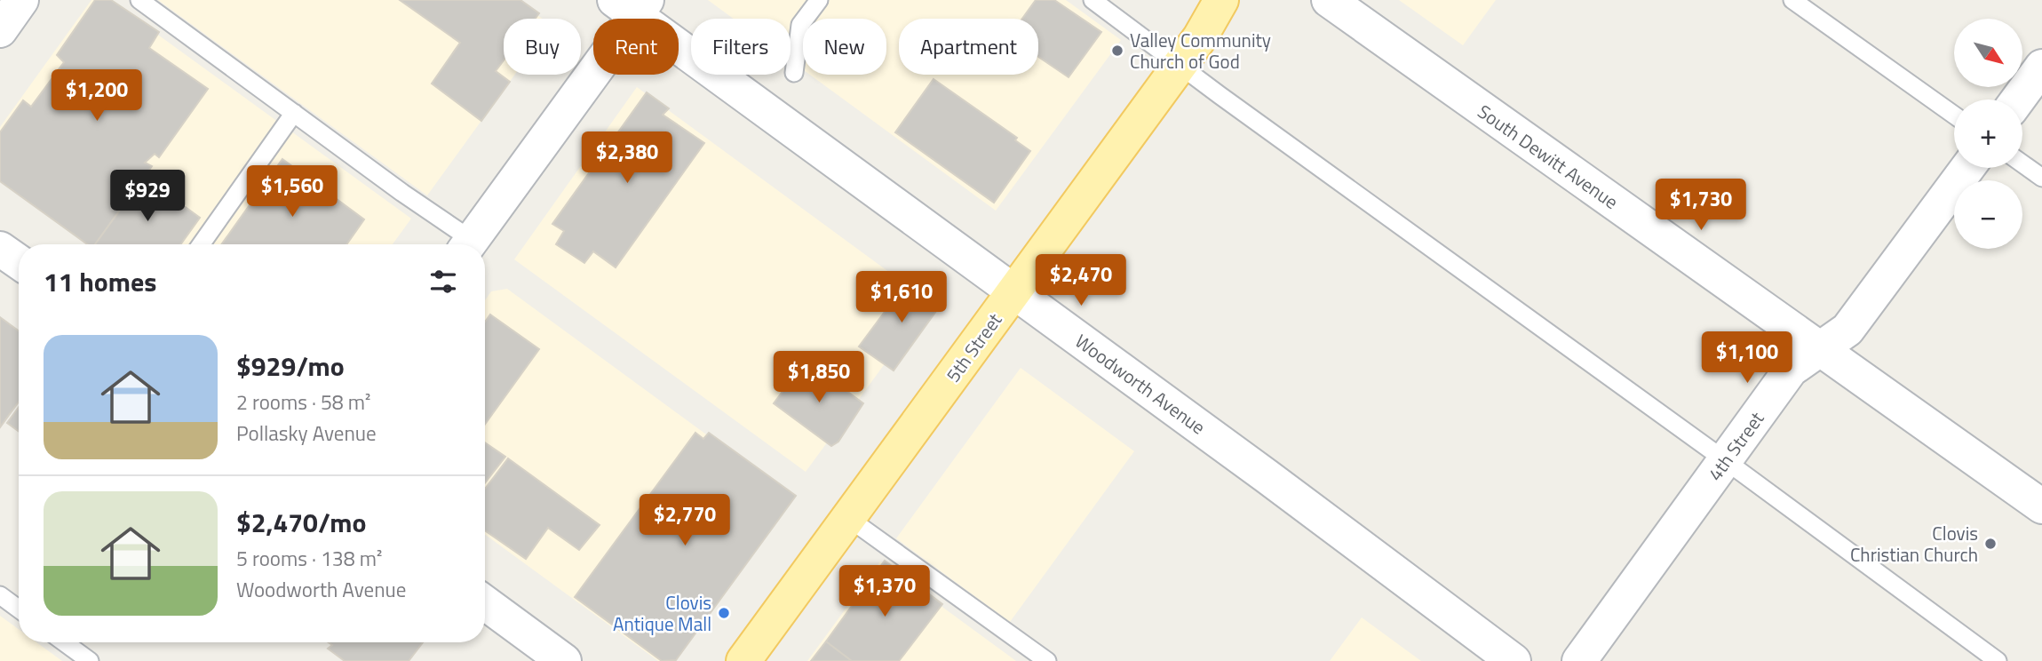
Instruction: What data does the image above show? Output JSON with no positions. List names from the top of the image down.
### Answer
{
  "streets": {
    "main road": ["5th Street"],
    "street": ["South Dewitt Avenue", "Woodworth Avenue", "4th Street"]
  },
  "crossings": [
    ["South Dewitt Avenue", "4th Street"],
    ["5th Street", "Woodworth Avenue"]
  ],
  "places": ["Valley Community Church of God", "Clovis Christian Church", "Clovis Antique Mall"],
  "north": "bottom right",
  "page": {
    "map_buttons": ["+", "−"],
    "chip": [
      "Buy",
      "Rent",
      "Filters",
      "New",
      "Apartment"
    ],
    "price": [
      "$1,200",
      "$2,380",
      "$1,560",
      "$929",
      "$1,730",
      "$2,470",
      "$1,610",
      "$1,100",
      "$1,850",
      "$2,770",
      "$1,370"
    ],
    "heading": "11 homes",
    "list": [
      {
        "name": "$929/mo",
        "note": "2 rooms · 58 m² · Pollasky Avenue"
      },
      {
        "name": "$2,470/mo",
        "note": "5 rooms · 138 m² · Woodworth Avenue"
      }
    ]
  }
}
